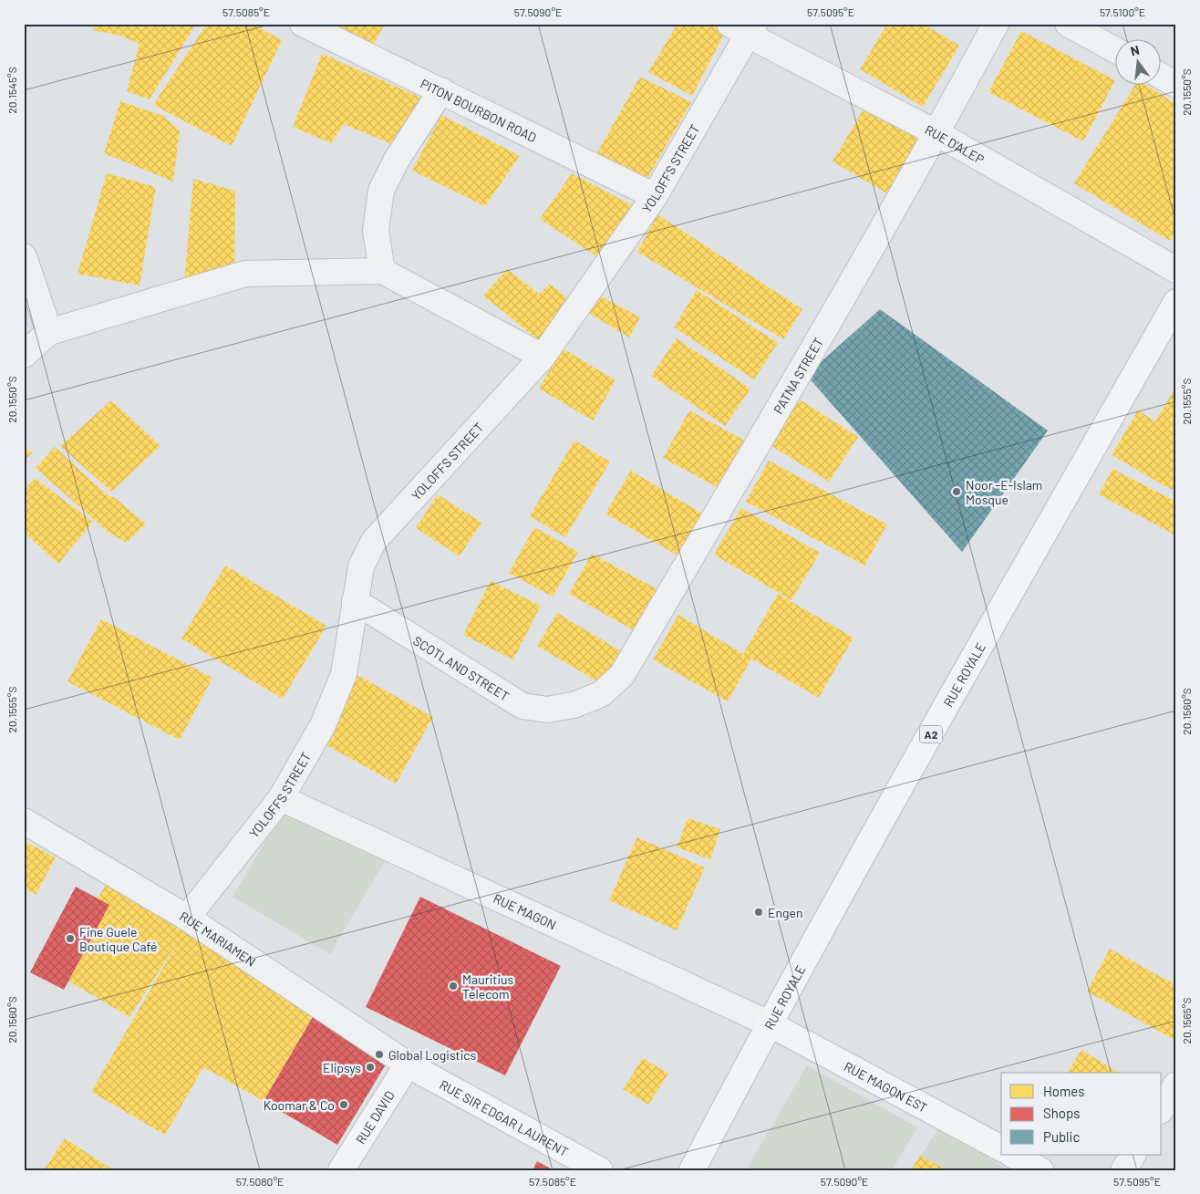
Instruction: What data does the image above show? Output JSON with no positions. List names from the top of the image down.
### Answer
{
  "streets": {
    "main road": [
      "RUE ROYALE",
      "A2",
      "RUE MAGON EST",
      "RUE DAVID",
      "RUE SIR EDGAR LAURENT"
    ],
    "street": [
      "PITON BOURBON ROAD",
      "RUE D'ALEP",
      "YOLOFFS STREET",
      "PATNA STREET",
      "SCOTLAND STREET",
      "RUE MAGON",
      "RUE MARIAMEN"
    ]
  },
  "crossings": [
    ["PITON BOURBON ROAD", "YOLOFFS STREET"],
    ["RUE D'ALEP", "YOLOFFS STREET"],
    ["RUE D'ALEP", "PATNA STREET"],
    ["YOLOFFS STREET", "SCOTLAND STREET"],
    ["YOLOFFS STREET", "RUE MAGON"],
    ["YOLOFFS STREET", "RUE MARIAMEN"],
    ["PATNA STREET", "SCOTLAND STREET"],
    ["RUE ROYALE", "RUE MAGON"],
    ["RUE ROYALE", "RUE MAGON EST"],
    ["RUE MAGON", "RUE MAGON EST"],
    ["RUE MARIAMEN", "RUE DAVID"],
    ["RUE MARIAMEN", "RUE SIR EDGAR LAURENT"],
    ["RUE DAVID", "RUE SIR EDGAR LAURENT"]
  ],
  "places": [
    "Noor -E-Islam Mosque",
    "Engen",
    "Fine Guele Boutique Café",
    "Mauritius Telecom",
    "Global Logistics",
    "Elipsys",
    "Koomar & Co"
  ],
  "legend": ["Homes", "Shops", "Public"],
  "north": "top",
  "coordinates": [
    "57.5085°E",
    "57.5090°E",
    "57.5095°E",
    "57.5100°E",
    "20.1545°S",
    "20.1550°S",
    "20.1555°S",
    "20.1560°S",
    "20.1565°S",
    "57.5080°E"
  ]
}
